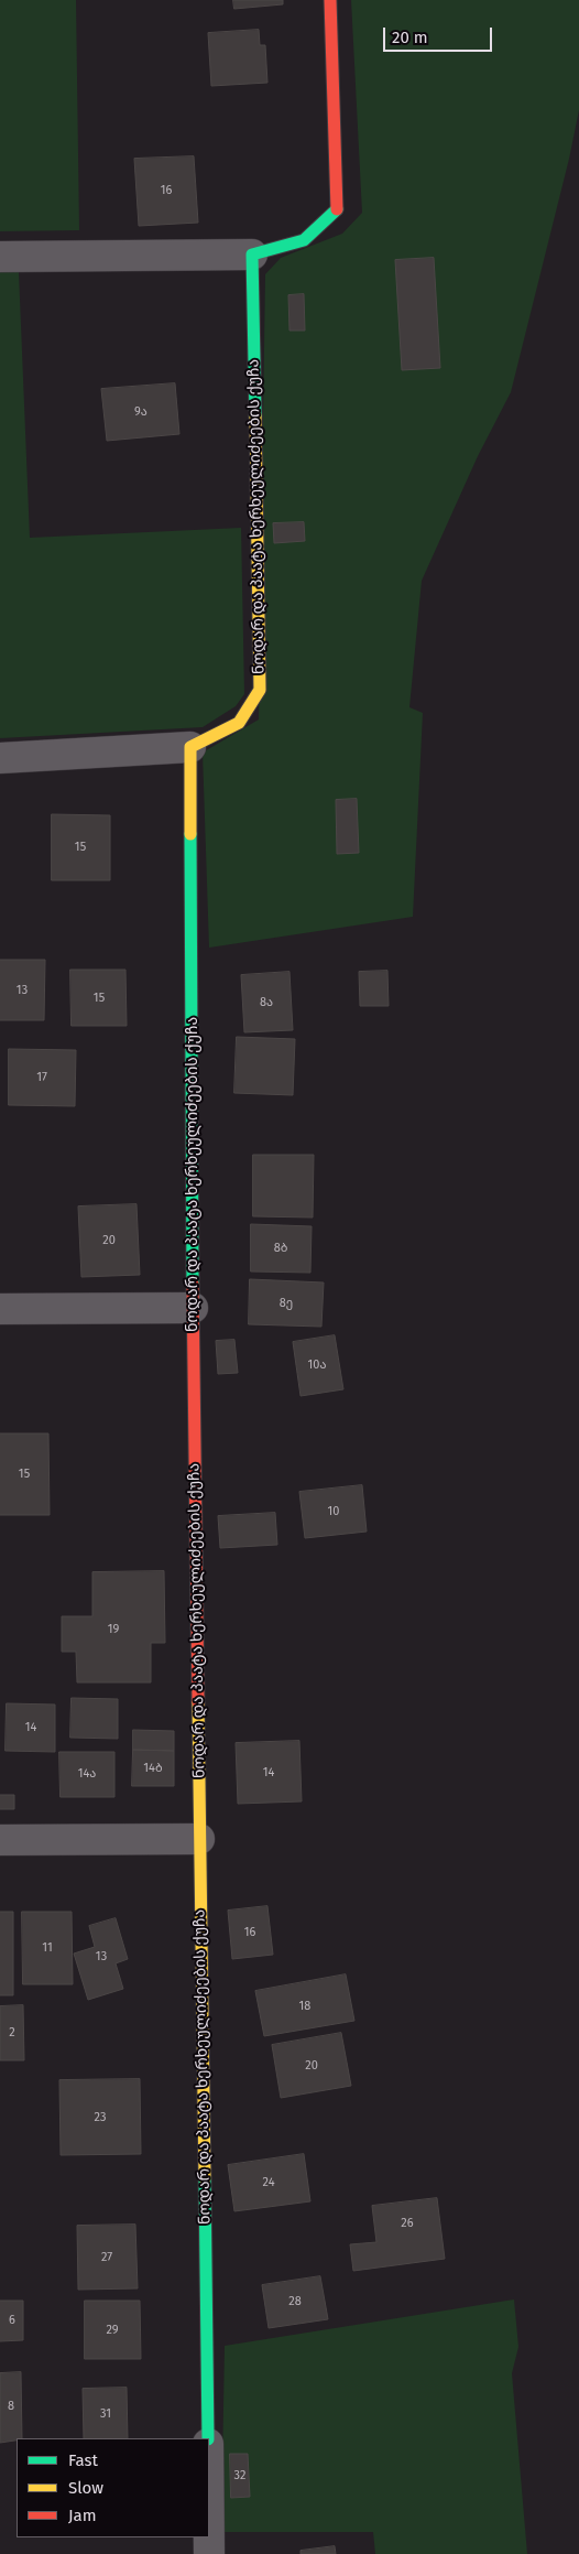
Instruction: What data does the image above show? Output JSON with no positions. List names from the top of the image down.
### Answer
{
  "streets": {
    "street": ["ნოდარ და პაატა ხერხეულიძეების ქუჩა"]
  },
  "house_numbers": [
    "16",
    "9ა",
    "15",
    "13",
    "15",
    "8ა",
    "17",
    "20",
    "8ბ",
    "8ე",
    "10ა",
    "15",
    "10",
    "19",
    "14",
    "14ბ",
    "14",
    "14ა",
    "16",
    "11",
    "13",
    "18",
    "2",
    "20",
    "23",
    "24",
    "26",
    "27",
    "28",
    "6",
    "29",
    "8",
    "31",
    "32"
  ],
  "legend": ["Fast", "Slow", "Jam"],
  "scale_bar": "20 m"
}
